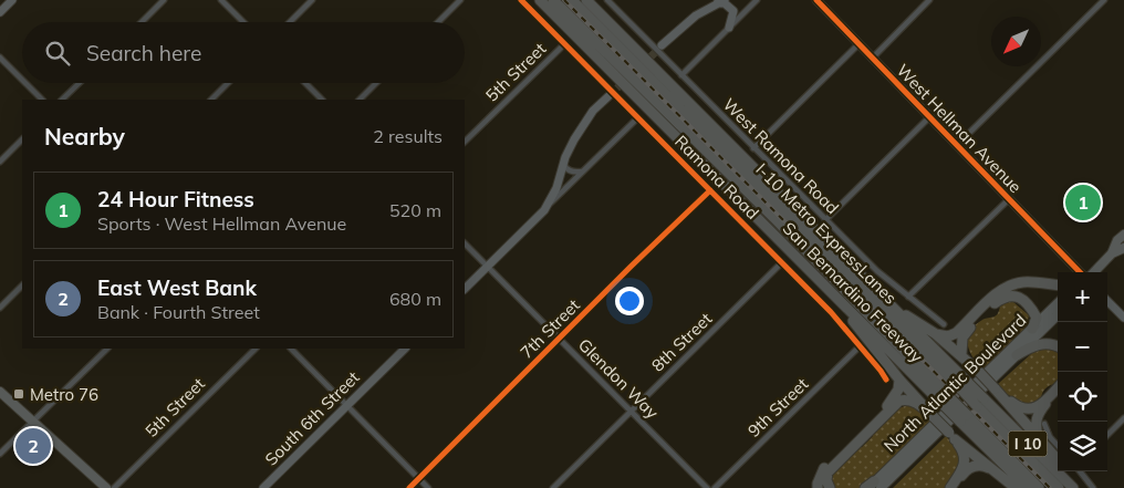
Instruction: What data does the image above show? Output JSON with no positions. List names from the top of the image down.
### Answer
{
  "streets": {
    "highway": ["I-10 Metro ExpressLanes", "San Bernardino Freeway", "I 10"],
    "main road": ["North Atlantic Boulevard"],
    "street": [
      "5th Street",
      "West Hellman Avenue",
      "West Ramona Road",
      "Ramona Road",
      "7th Street",
      "8th Street",
      "Glendon Way",
      "9th Street",
      "South 6th Street"
    ]
  },
  "crossings": [
    ["5th Street", "Ramona Road"],
    ["Ramona Road", "7th Street"],
    ["Ramona Road", "8th Street"],
    ["Ramona Road", "9th Street"],
    ["I-10 Metro ExpressLanes", "San Bernardino Freeway"],
    ["I-10 Metro ExpressLanes", "I 10"],
    ["7th Street", "Glendon Way"],
    ["8th Street", "Glendon Way"]
  ],
  "places": {
    "transit": ["Metro 76"]
  },
  "north": "bottom left",
  "page": {
    "search": "Search here",
    "heading": ["Nearby", "2 results"],
    "list": [
      {
        "mark": "1",
        "name": "24 Hour Fitness",
        "note": "Sports · West Hellman Avenue",
        "value": "520 m"
      },
      {
        "mark": "2",
        "name": "East West Bank",
        "note": "Bank · Fourth Street",
        "value": "680 m"
      }
    ],
    "pins": ["1", "2"],
    "map_buttons": ["+", "−"]
  }
}
